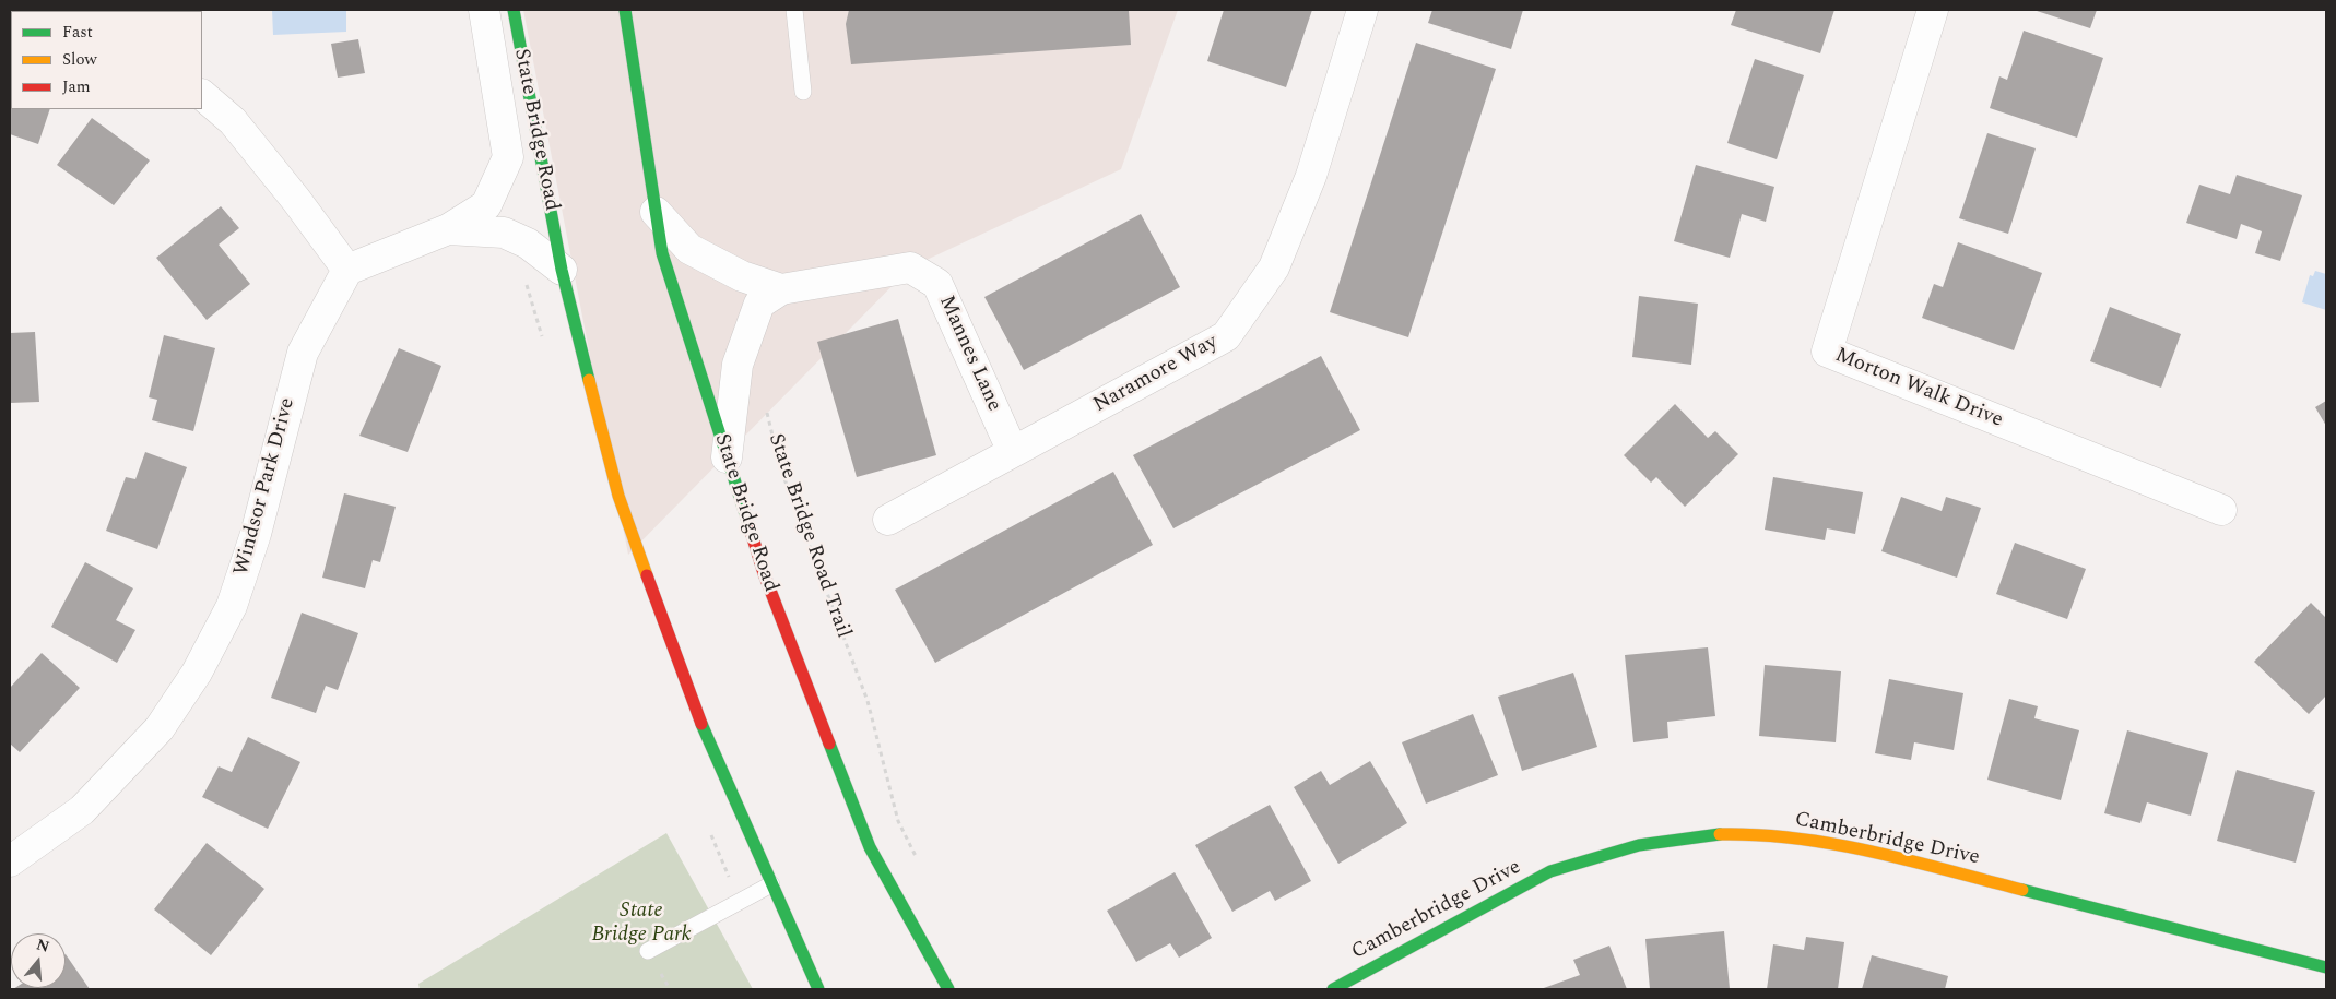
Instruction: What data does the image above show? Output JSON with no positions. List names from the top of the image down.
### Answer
{
  "streets": {
    "main road": ["State Bridge Road", "Camberbridge Drive"],
    "street": [
      "Mannes Lane",
      "Naramore Way",
      "Morton Walk Drive",
      "Windsor Park Drive"
    ],
    "path": ["State Bridge Road Trail"]
  },
  "crossings": [
    ["Mannes Lane", "Naramore Way"]
  ],
  "parks": ["State Bridge Park"],
  "legend": ["Fast", "Slow", "Jam"],
  "north": "top"
}
